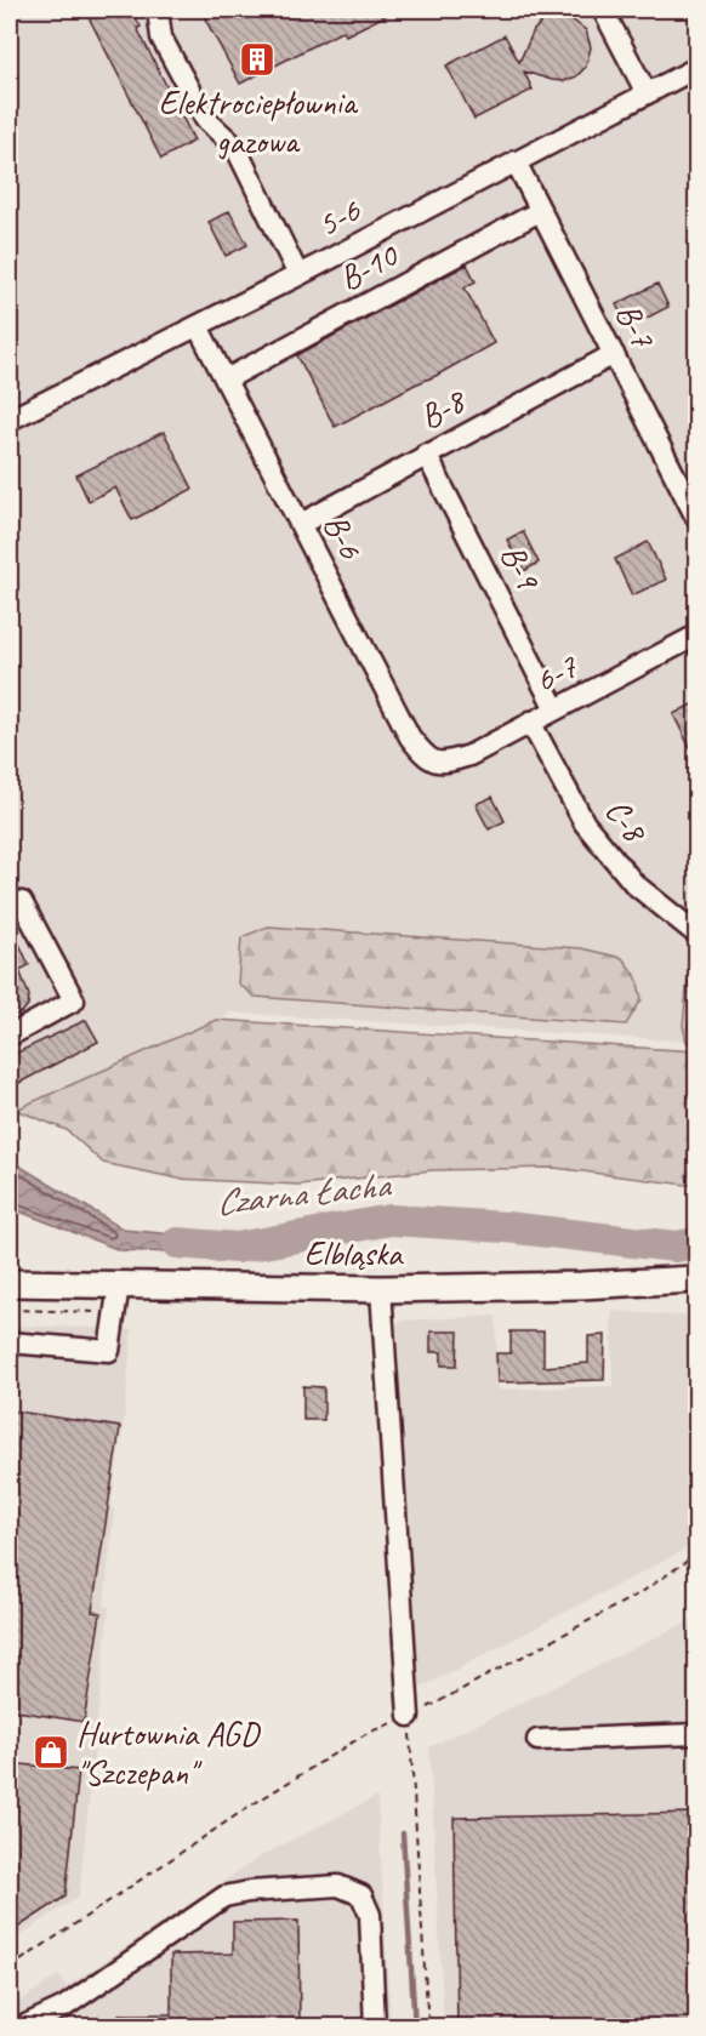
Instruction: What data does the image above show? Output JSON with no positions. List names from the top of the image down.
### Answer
{
  "streets": {
    "main road": ["Elbląska"],
    "lane": [
      "5-6",
      "B-10",
      "B-7",
      "B-8",
      "B-6",
      "B-9",
      "6-7",
      "C-8"
    ]
  },
  "crossings": [
    ["5-6", "B-7"],
    ["5-6", "B-6"],
    ["B-10", "B-7"],
    ["B-10", "B-6"],
    ["B-7", "B-8"],
    ["B-8", "B-6"],
    ["B-8", "B-9"],
    ["B-6", "6-7"],
    ["B-9", "6-7"],
    ["6-7", "C-8"]
  ],
  "water": ["Czarna Łacha"],
  "places": {
    "building": ["Elektrociepłownia gazowa"],
    "shop": ["Hurtownia AGD \"Szczepan\""]
  }
}
